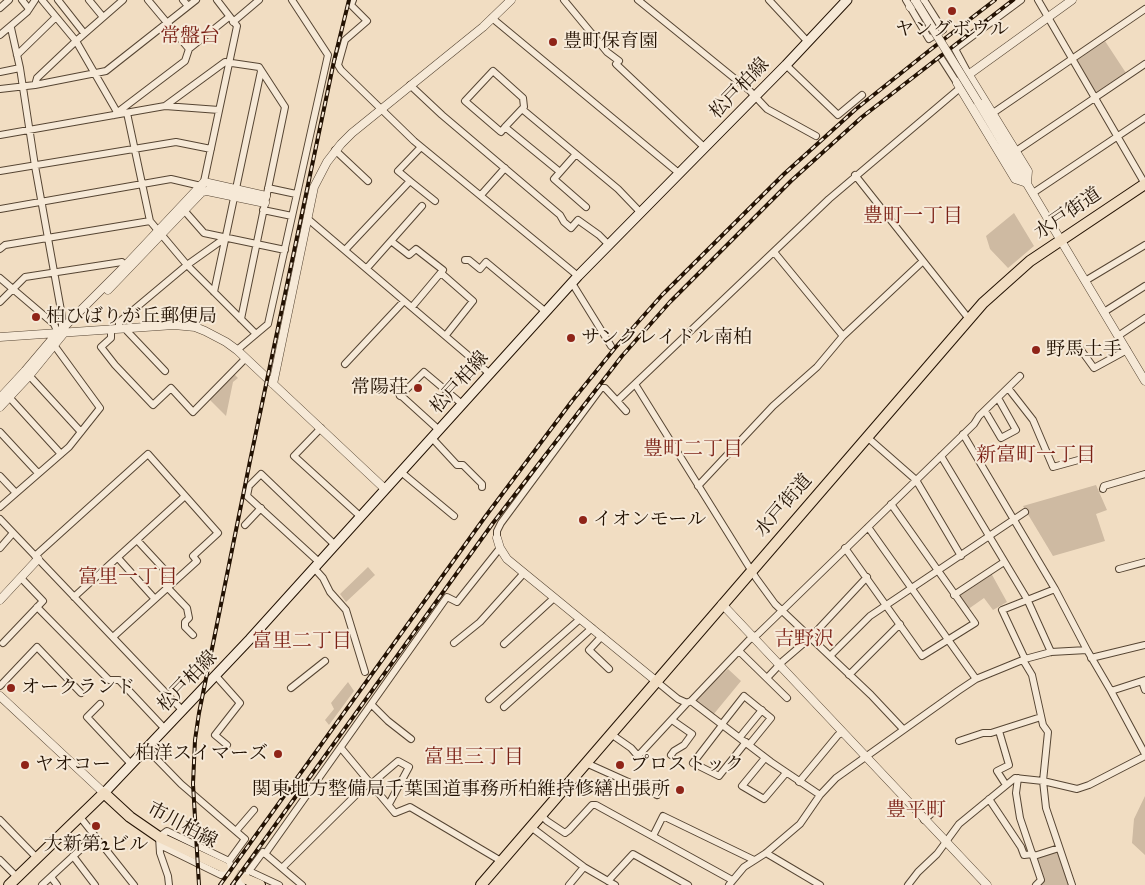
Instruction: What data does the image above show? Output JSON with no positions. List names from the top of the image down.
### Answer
{
  "streets": {
    "main road": ["松戸柏線", "水戸街道", "市川柏線"]
  },
  "crossings": [
    ["松戸柏線", "市川柏線"]
  ],
  "districts": [
    "常盤台",
    "豊町一丁目",
    "豊町二丁目",
    "新富町一丁目",
    "富里一丁目",
    "吉野沢",
    "富里二丁目",
    "富里三丁目",
    "豊平町"
  ],
  "places": [
    "ヤングボウル",
    "豊町保育園",
    "柏ひばりが丘郵便局",
    "サンクレイドル南柏",
    "野馬土手",
    "常陽荘",
    "イオンモール",
    "オークランド",
    "柏洋スイマーズ",
    "ヤオコー",
    "プロストック",
    "関東地方整備局千葉国道事務所柏維持修繕出張所",
    "大新第2ビル"
  ]
}
